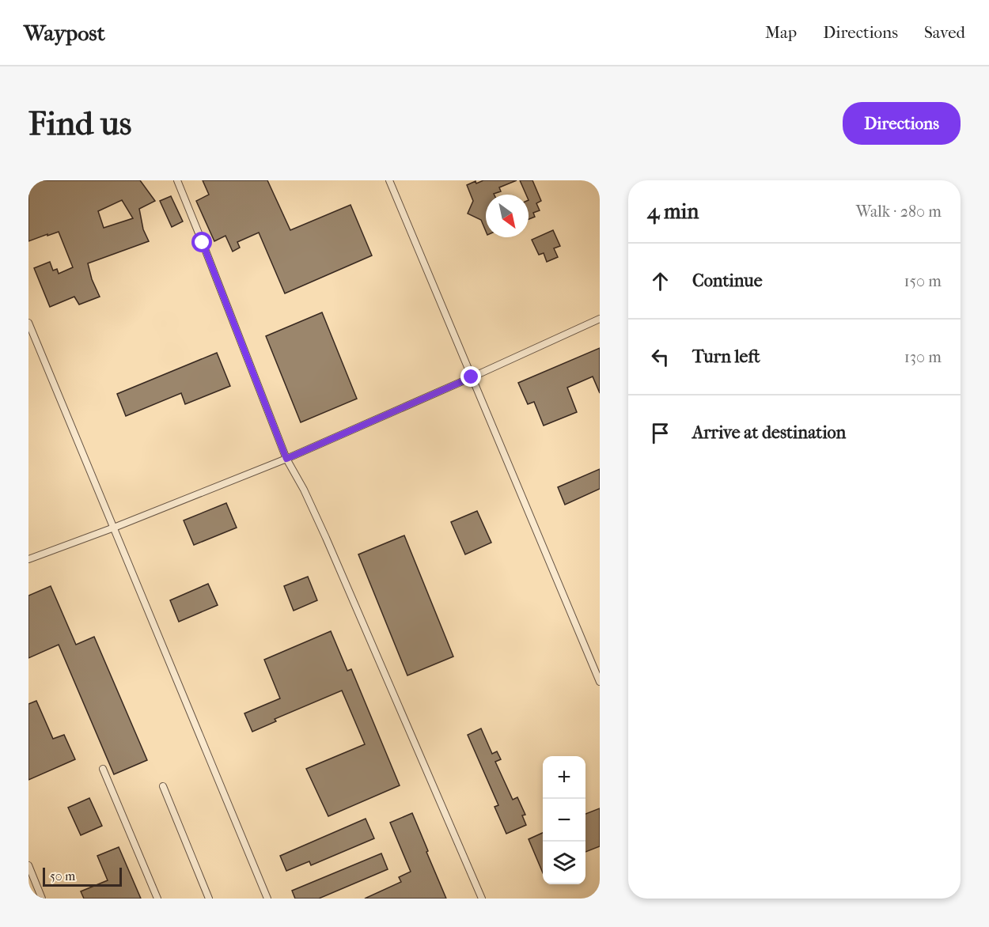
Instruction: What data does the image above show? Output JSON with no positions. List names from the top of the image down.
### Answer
{
  "scale_bar": "50 m",
  "north": "bottom right",
  "page": {
    "header": "Waypost",
    "nav": ["Map", "Directions", "Saved"],
    "buttons": "Directions",
    "title": "Find us",
    "heading": ["4 min", "Walk · 280 m"],
    "list": [
      ["Continue", "150 m"],
      ["Turn left", "130 m"],
      "Arrive at destination"
    ],
    "map_buttons": ["+", "−"],
    "scale": "50 m"
  }
}
